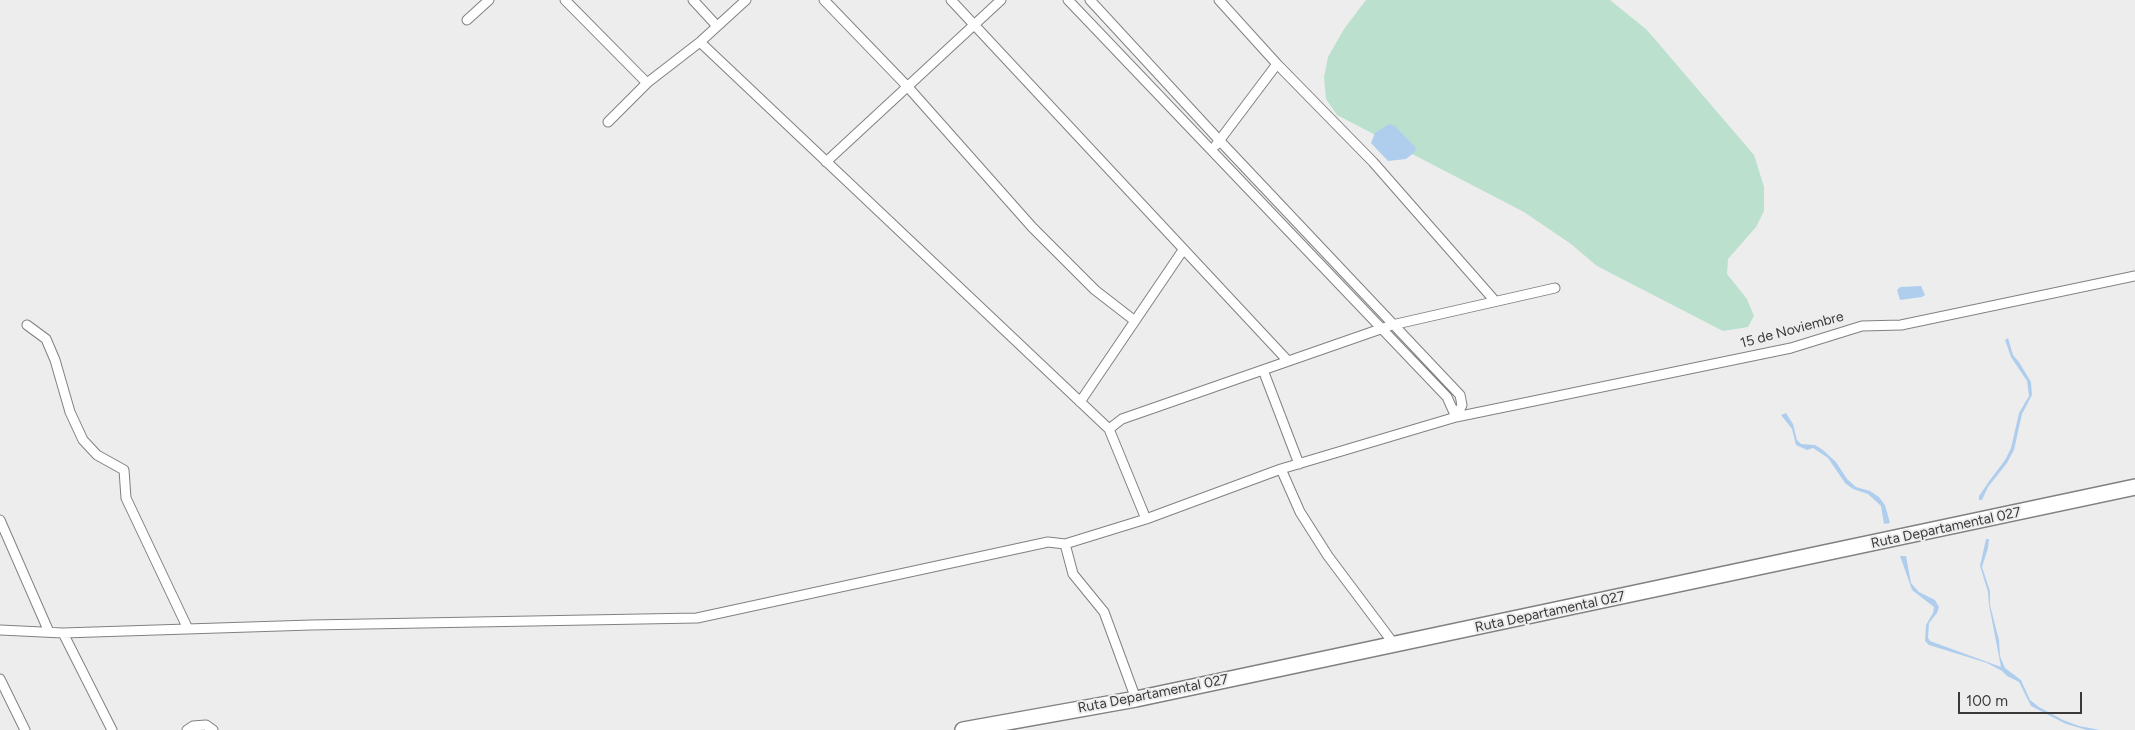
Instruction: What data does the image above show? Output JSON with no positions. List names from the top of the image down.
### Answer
{
  "streets": {
    "main road": ["Ruta Departamental 027"],
    "street": ["15 de Noviembre"]
  },
  "scale_bar": "100 m"
}
